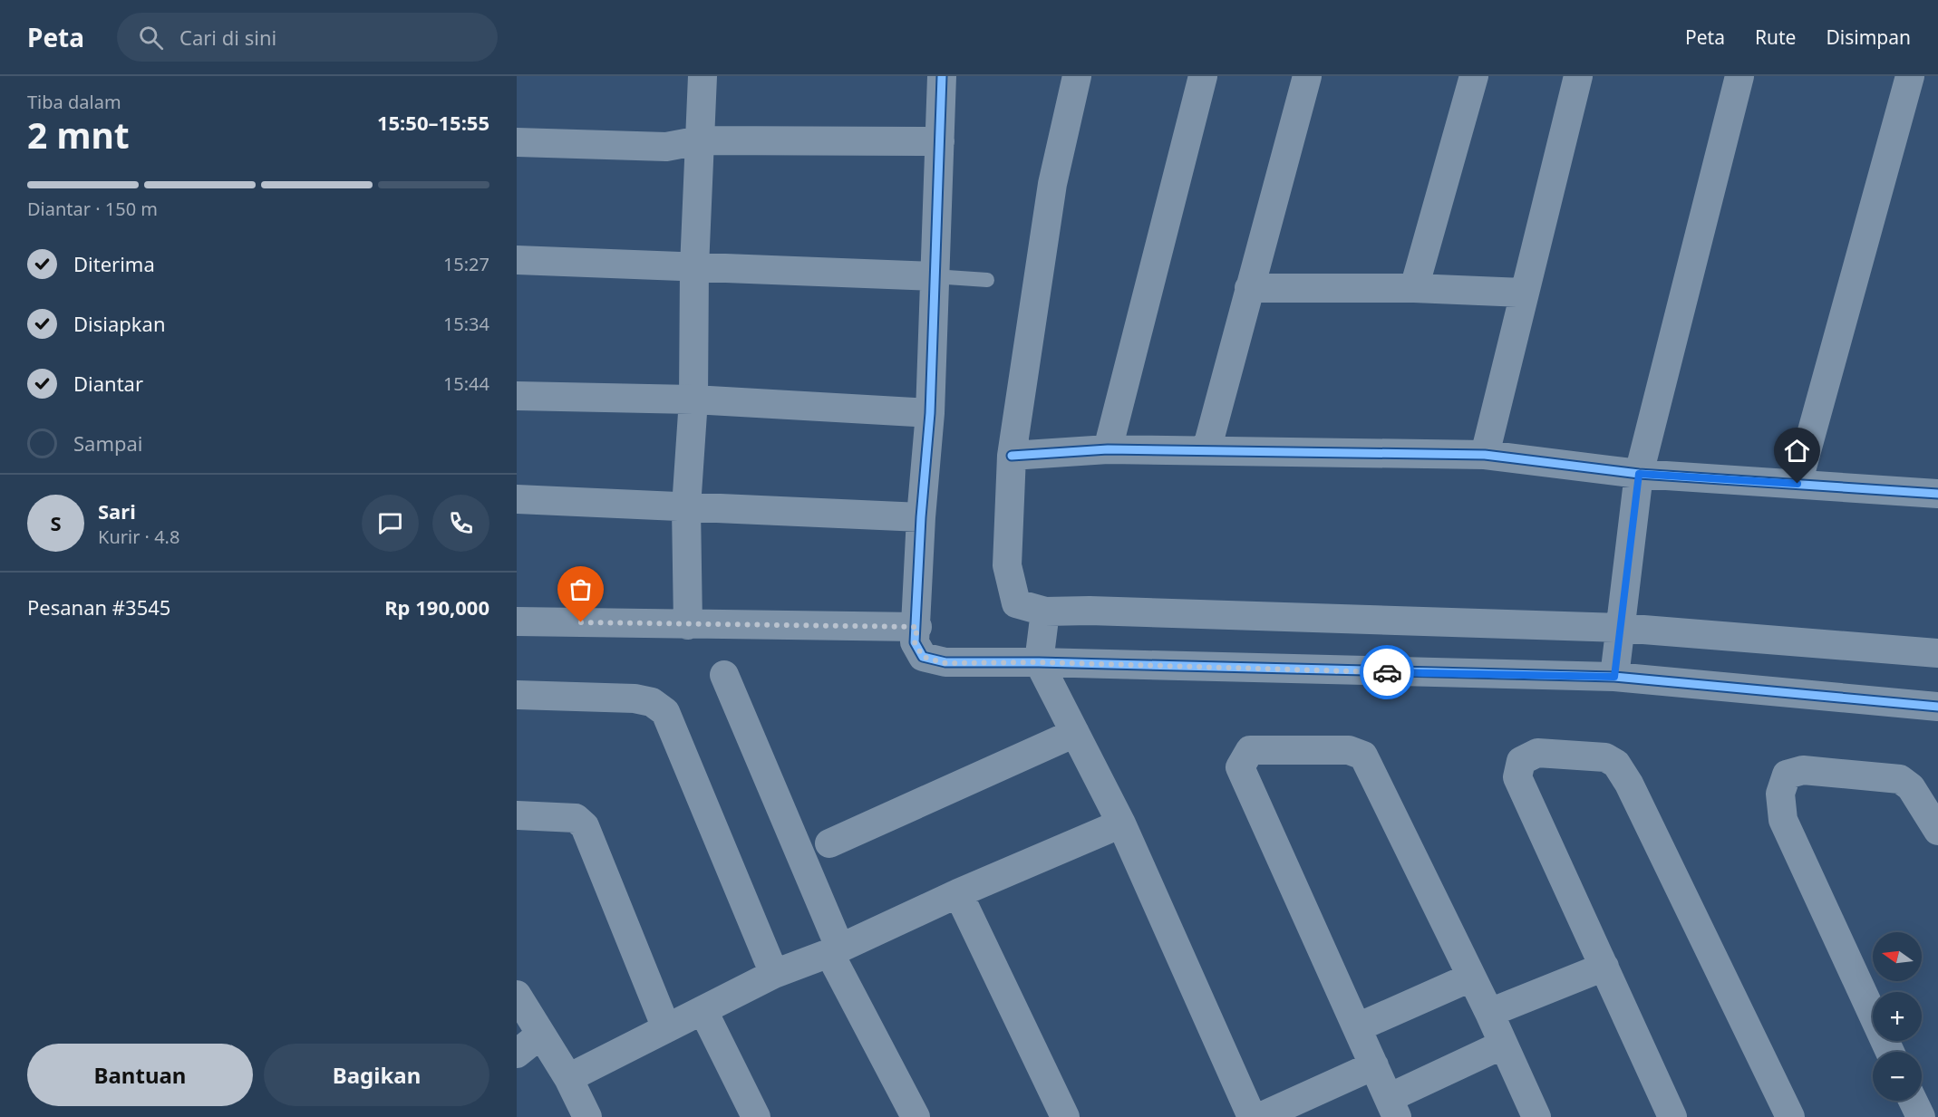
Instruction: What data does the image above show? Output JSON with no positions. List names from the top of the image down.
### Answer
{
  "north": "left",
  "page": {
    "header": "Peta",
    "search": "Cari di sini",
    "nav": ["Peta", "Rute", "Disimpan"],
    "heading": ["2 mnt", "Tiba dalam", "15:50–15:55"],
    "panel": [
      "Sari",
      "Kurir · 4.8",
      "Pesanan #3545",
      "Rp 190,000"
    ],
    "bar": "Diantar · 150 m",
    "list": [
      ["Diterima", "15:27"],
      ["Disiapkan", "15:34"],
      ["Diantar", "15:44"],
      "Sampai"
    ],
    "round": "S",
    "map_buttons": ["+", "−"],
    "buttons": ["Bantuan", "Bagikan"]
  }
}
